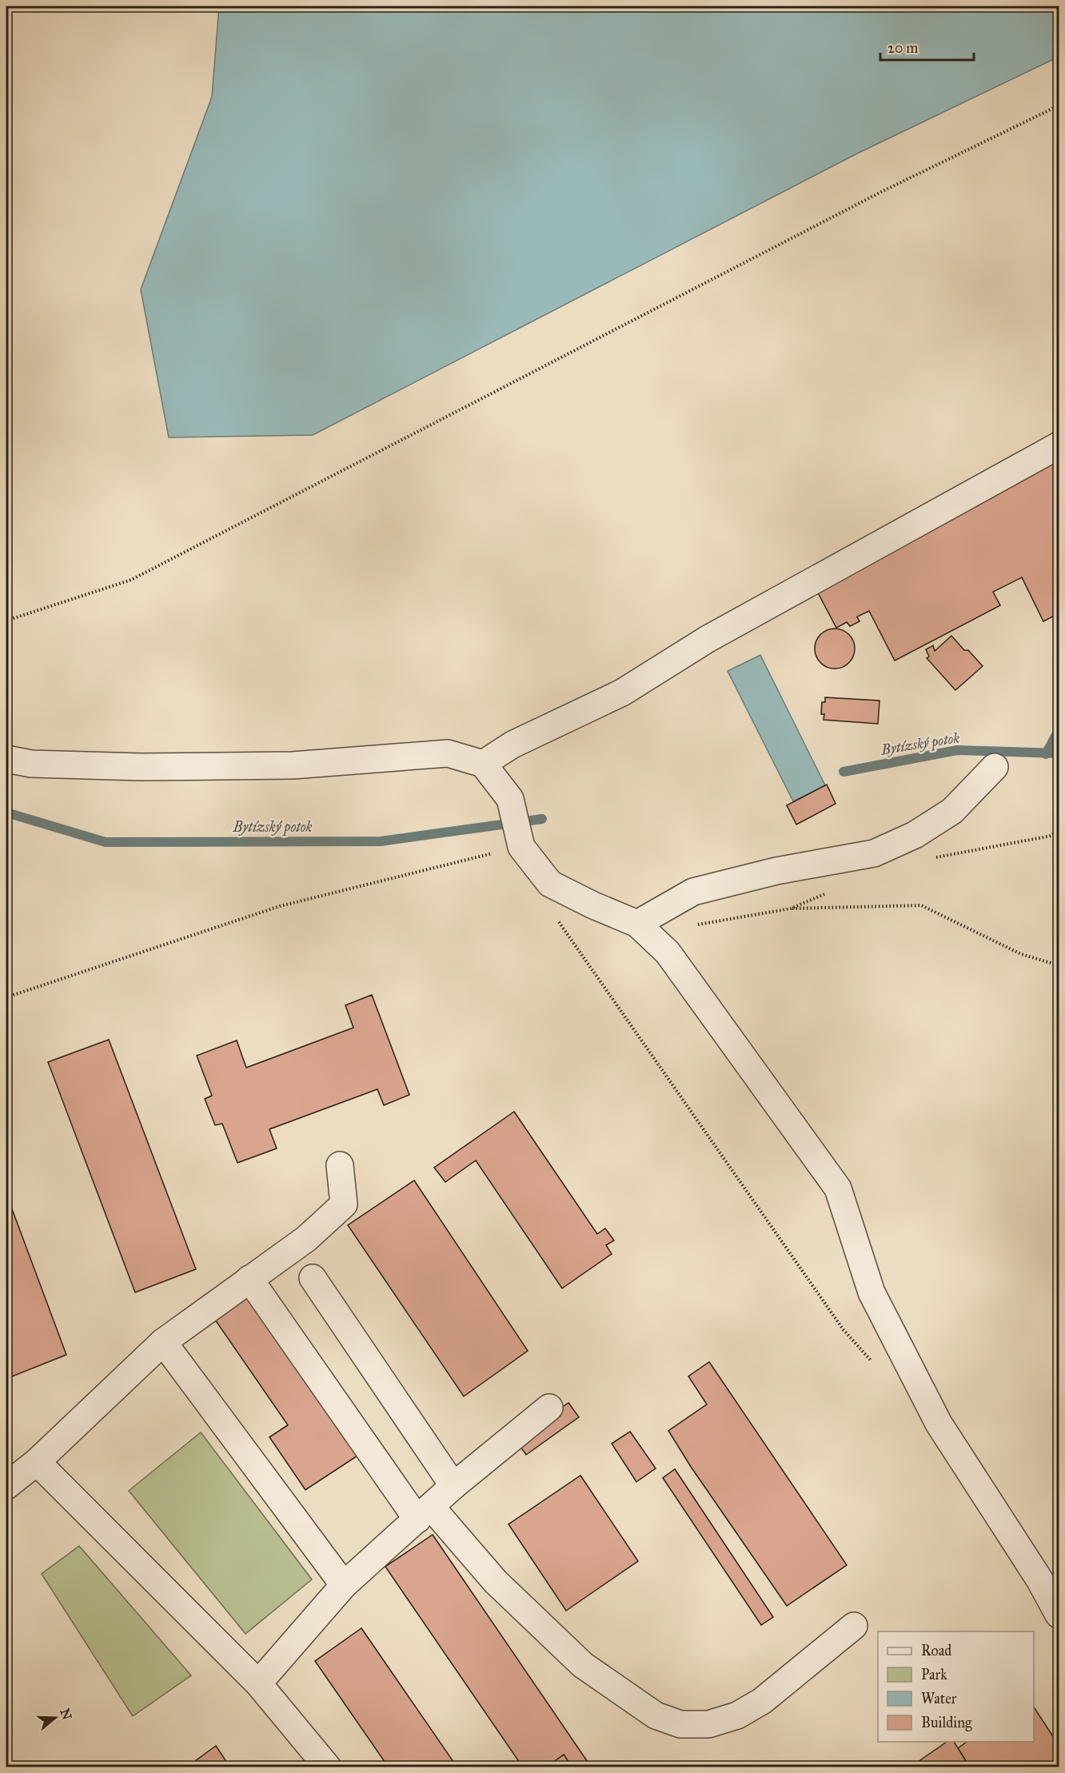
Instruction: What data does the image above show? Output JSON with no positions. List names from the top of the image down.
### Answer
{
  "water": ["Bytízský potok"],
  "legend": [
    "Road",
    "Park",
    "Water",
    "Building"
  ],
  "scale_bar": "20 m",
  "north": "right"
}
